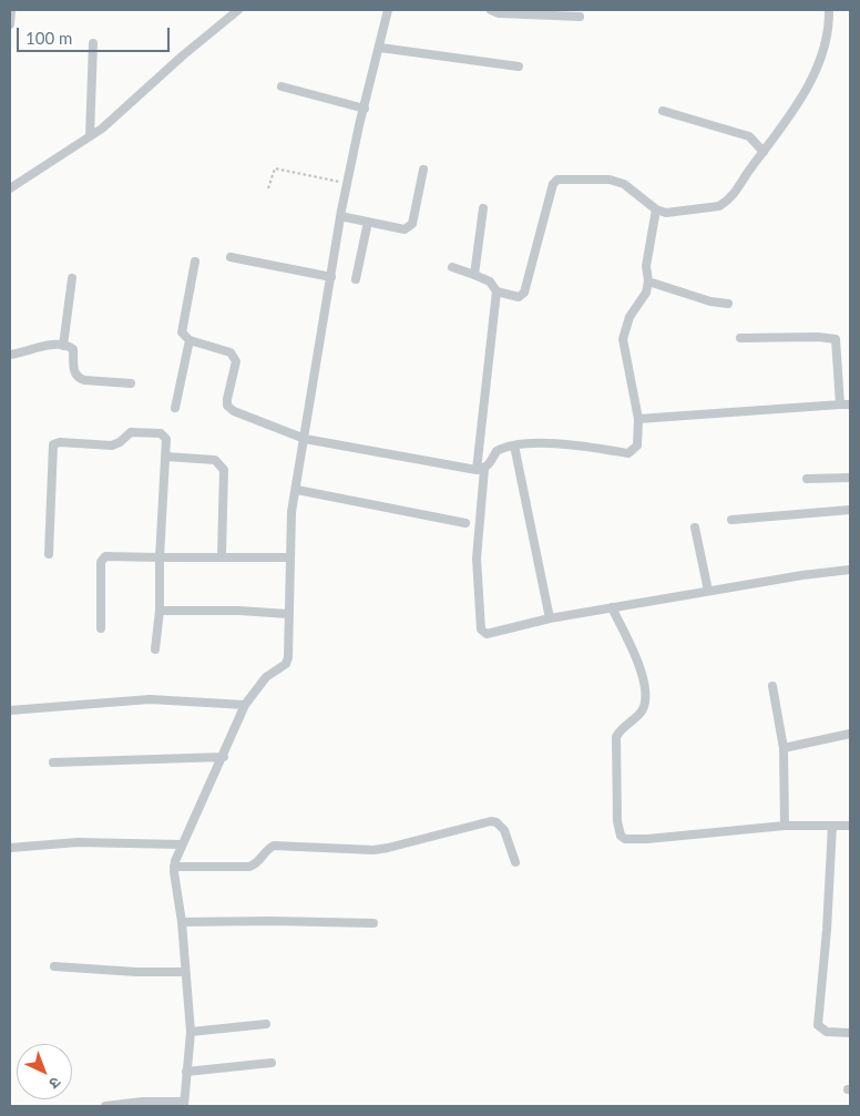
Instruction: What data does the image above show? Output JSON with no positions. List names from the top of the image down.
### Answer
{
  "scale_bar": "100 m",
  "north": "bottom right"
}
